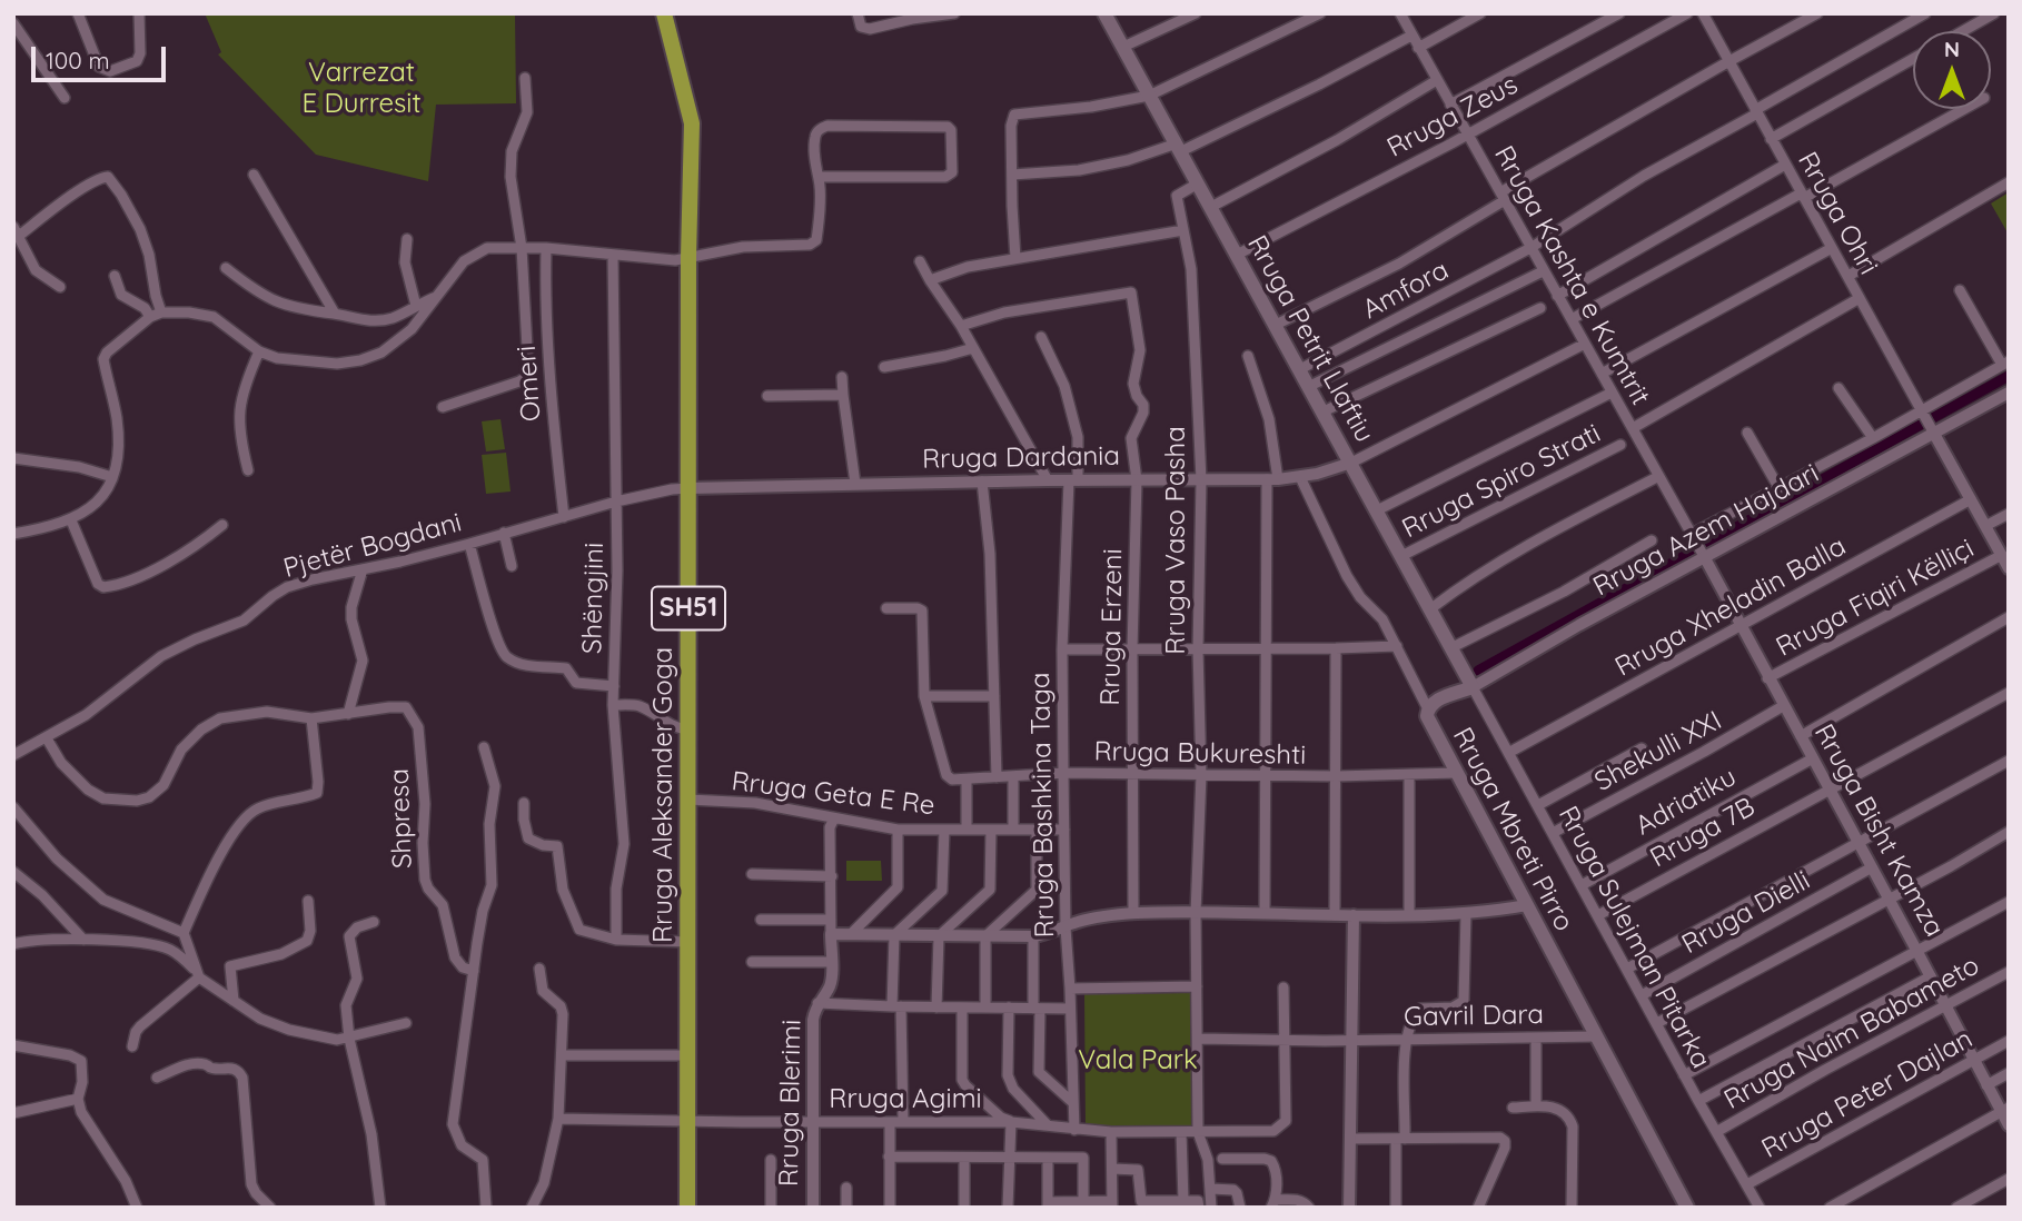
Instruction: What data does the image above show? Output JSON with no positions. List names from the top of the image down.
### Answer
{
  "streets": {
    "main road": [
      "Rruga Petrit Llaftiu",
      "Rruga Azem Hajdari",
      "SH51",
      "Rruga Aleksander Goga",
      "Rruga Mbreti Pirro"
    ],
    "street": [
      "Rruga Zeus",
      "Rruga Ohri",
      "Rruga Kashta e Kumtrit",
      "Amfora",
      "Omeri",
      "Rruga Dardania",
      "Rruga Spiro Strati",
      "Rruga Vaso Pasha",
      "Pjetër Bogdani",
      "Shëngjini",
      "Rruga Fiqiri Këlliçi",
      "Rruga Xheladin Balla",
      "Rruga Erzeni",
      "Shekulli XXI",
      "Rruga Bukureshti",
      "Rruga Geta E Re",
      "Adriatiku",
      "Rruga Bashkina Taga",
      "Shpresa",
      "Rruga Bisht Kamza",
      "Rruga 7B",
      "Rruga Dielli",
      "Rruga Sulejman Pitarka",
      "Gavril Dara",
      "Rruga Naim Babameto",
      "Rruga Peter Dajlan",
      "Rruga Agimi",
      "Rruga Blerimi"
    ]
  },
  "crossings": [
    ["Rruga Zeus", "Rruga Kashta e Kumtrit"],
    ["Rruga Zeus", "Rruga Petrit Llaftiu"],
    ["Rruga Ohri", "Amfora"],
    ["Rruga Ohri", "Rruga Azem Hajdari"],
    ["Rruga Kashta e Kumtrit", "Amfora"],
    ["Rruga Kashta e Kumtrit", "Rruga Azem Hajdari"],
    ["Rruga Kashta e Kumtrit", "Rruga Bisht Kamza"],
    ["Amfora", "Rruga Petrit Llaftiu"],
    ["Rruga Petrit Llaftiu", "Rruga Dardania"],
    ["Rruga Petrit Llaftiu", "Rruga Spiro Strati"],
    ["Rruga Petrit Llaftiu", "Rruga Azem Hajdari"],
    ["Rruga Petrit Llaftiu", "Rruga Vaso Pasha"],
    ["Rruga Petrit Llaftiu", "Rruga Sulejman Pitarka"],
    ["Omeri", "Pjetër Bogdani"],
    ["Rruga Dardania", "Rruga Vaso Pasha"],
    ["Rruga Dardania", "Pjetër Bogdani"],
    ["Rruga Dardania", "Rruga Erzeni"],
    ["Rruga Dardania", "Rruga Aleksander Goga"],
    ["Rruga Dardania", "Rruga Bashkina Taga"],
    ["Rruga Dardania", "Rruga Mbreti Pirro"],
    ["Rruga Azem Hajdari", "Rruga Mbreti Pirro"],
    ["Rruga Azem Hajdari", "Rruga Bisht Kamza"],
    ["Rruga Azem Hajdari", "Rruga Sulejman Pitarka"],
    ["Rruga Vaso Pasha", "Rruga Bukureshti"],
    ["Rruga Vaso Pasha", "Gavril Dara"],
    ["Rruga Vaso Pasha", "Rruga Agimi"],
    ["Pjetër Bogdani", "Shëngjini"],
    ["Pjetër Bogdani", "Rruga Aleksander Goga"],
    ["Rruga Fiqiri Këlliçi", "Rruga Bisht Kamza"],
    ["Rruga Xheladin Balla", "Rruga Bisht Kamza"],
    ["Rruga Xheladin Balla", "Rruga Sulejman Pitarka"],
    ["Rruga Erzeni", "Rruga Bukureshti"],
    ["Shekulli XXI", "Rruga Bisht Kamza"],
    ["Shekulli XXI", "Rruga Sulejman Pitarka"],
    ["Rruga Bukureshti", "Rruga Bashkina Taga"],
    ["Rruga Bukureshti", "Rruga Mbreti Pirro"],
    ["Rruga Geta E Re", "Rruga Aleksander Goga"],
    ["Rruga Geta E Re", "Rruga Bashkina Taga"],
    ["Rruga Geta E Re", "Rruga Blerimi"],
    ["Rruga Aleksander Goga", "Rruga Agimi"],
    ["Adriatiku", "Rruga Bisht Kamza"],
    ["Adriatiku", "Rruga Sulejman Pitarka"],
    ["Rruga Bashkina Taga", "Rruga Agimi"],
    ["Rruga Mbreti Pirro", "Gavril Dara"],
    ["Rruga Bisht Kamza", "Rruga 7B"],
    ["Rruga Bisht Kamza", "Rruga Dielli"],
    ["Rruga Bisht Kamza", "Rruga Naim Babameto"],
    ["Rruga Bisht Kamza", "Rruga Peter Dajlan"],
    ["Rruga 7B", "Rruga Sulejman Pitarka"],
    ["Rruga Dielli", "Rruga Sulejman Pitarka"],
    ["Rruga Sulejman Pitarka", "Rruga Naim Babameto"],
    ["Rruga Sulejman Pitarka", "Rruga Peter Dajlan"],
    ["Gavril Dara", "Rruga Agimi"],
    ["Rruga Agimi", "Rruga Blerimi"]
  ],
  "parks": ["Varrezat E Durresit", "Vala Park"],
  "scale_bar": "100 m",
  "north": "top"
}
